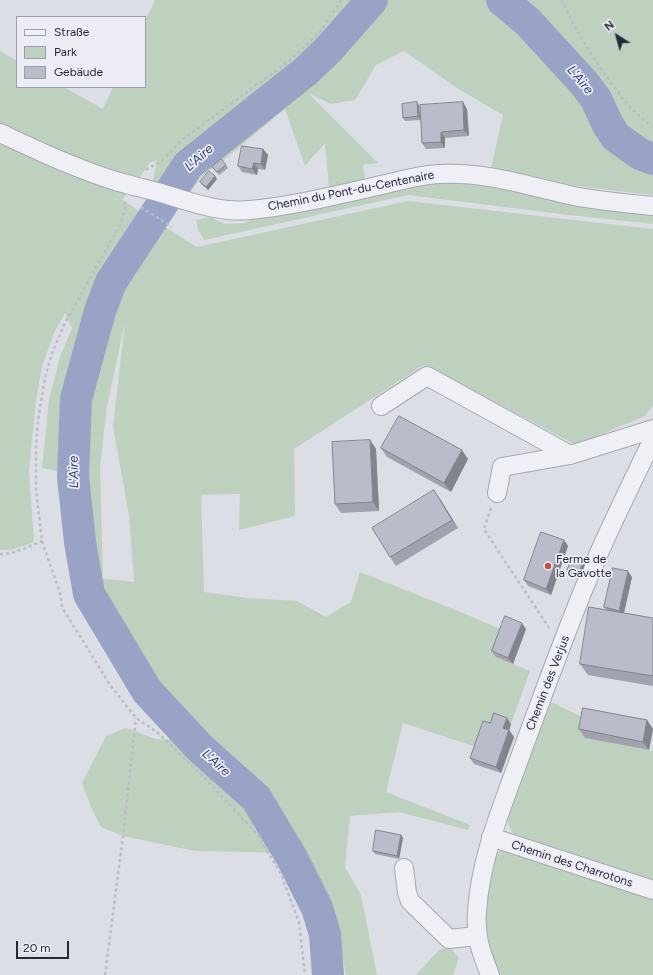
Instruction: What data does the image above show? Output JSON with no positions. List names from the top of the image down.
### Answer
{
  "streets": {
    "street": ["Chemin du Pont-du-Centenaire", "Chemin des Verjus", "Chemin des Charrotons"]
  },
  "crossings": [
    ["Chemin des Verjus", "Chemin des Charrotons"]
  ],
  "water": ["L'Aire"],
  "places": ["Ferme de la Gavotte"],
  "legend": ["Straße", "Park", "Gebäude"],
  "scale_bar": "20 m",
  "north": "top left"
}
